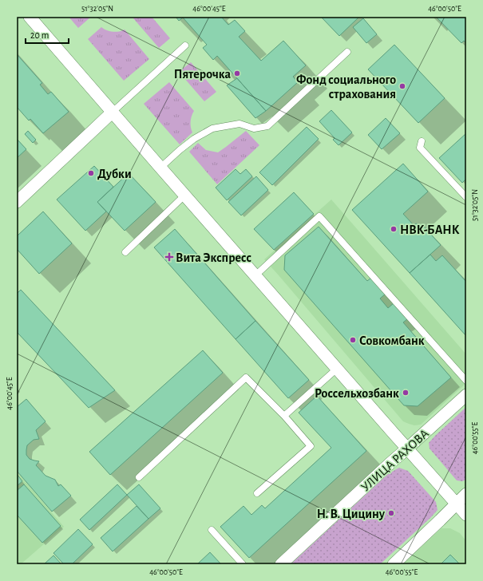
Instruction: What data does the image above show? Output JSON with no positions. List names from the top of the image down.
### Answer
{
  "streets": {
    "street": ["УЛИЦА РАХОВА"]
  },
  "places": {
    "other": [
      "Пятерочка",
      "Фонд социального страхования",
      "Дубки",
      "НВК-БАНК",
      "Совкомбанк",
      "Россельхозбанк",
      "Н. В. Цицину"
    ],
    "health": ["Вита Экспресс"]
  },
  "scale_bar": "20 m",
  "coordinates": [
    "51°32'05\"N",
    "46°00'45\"E",
    "46°00'50\"E",
    "46°00'55\"E"
  ]
}
